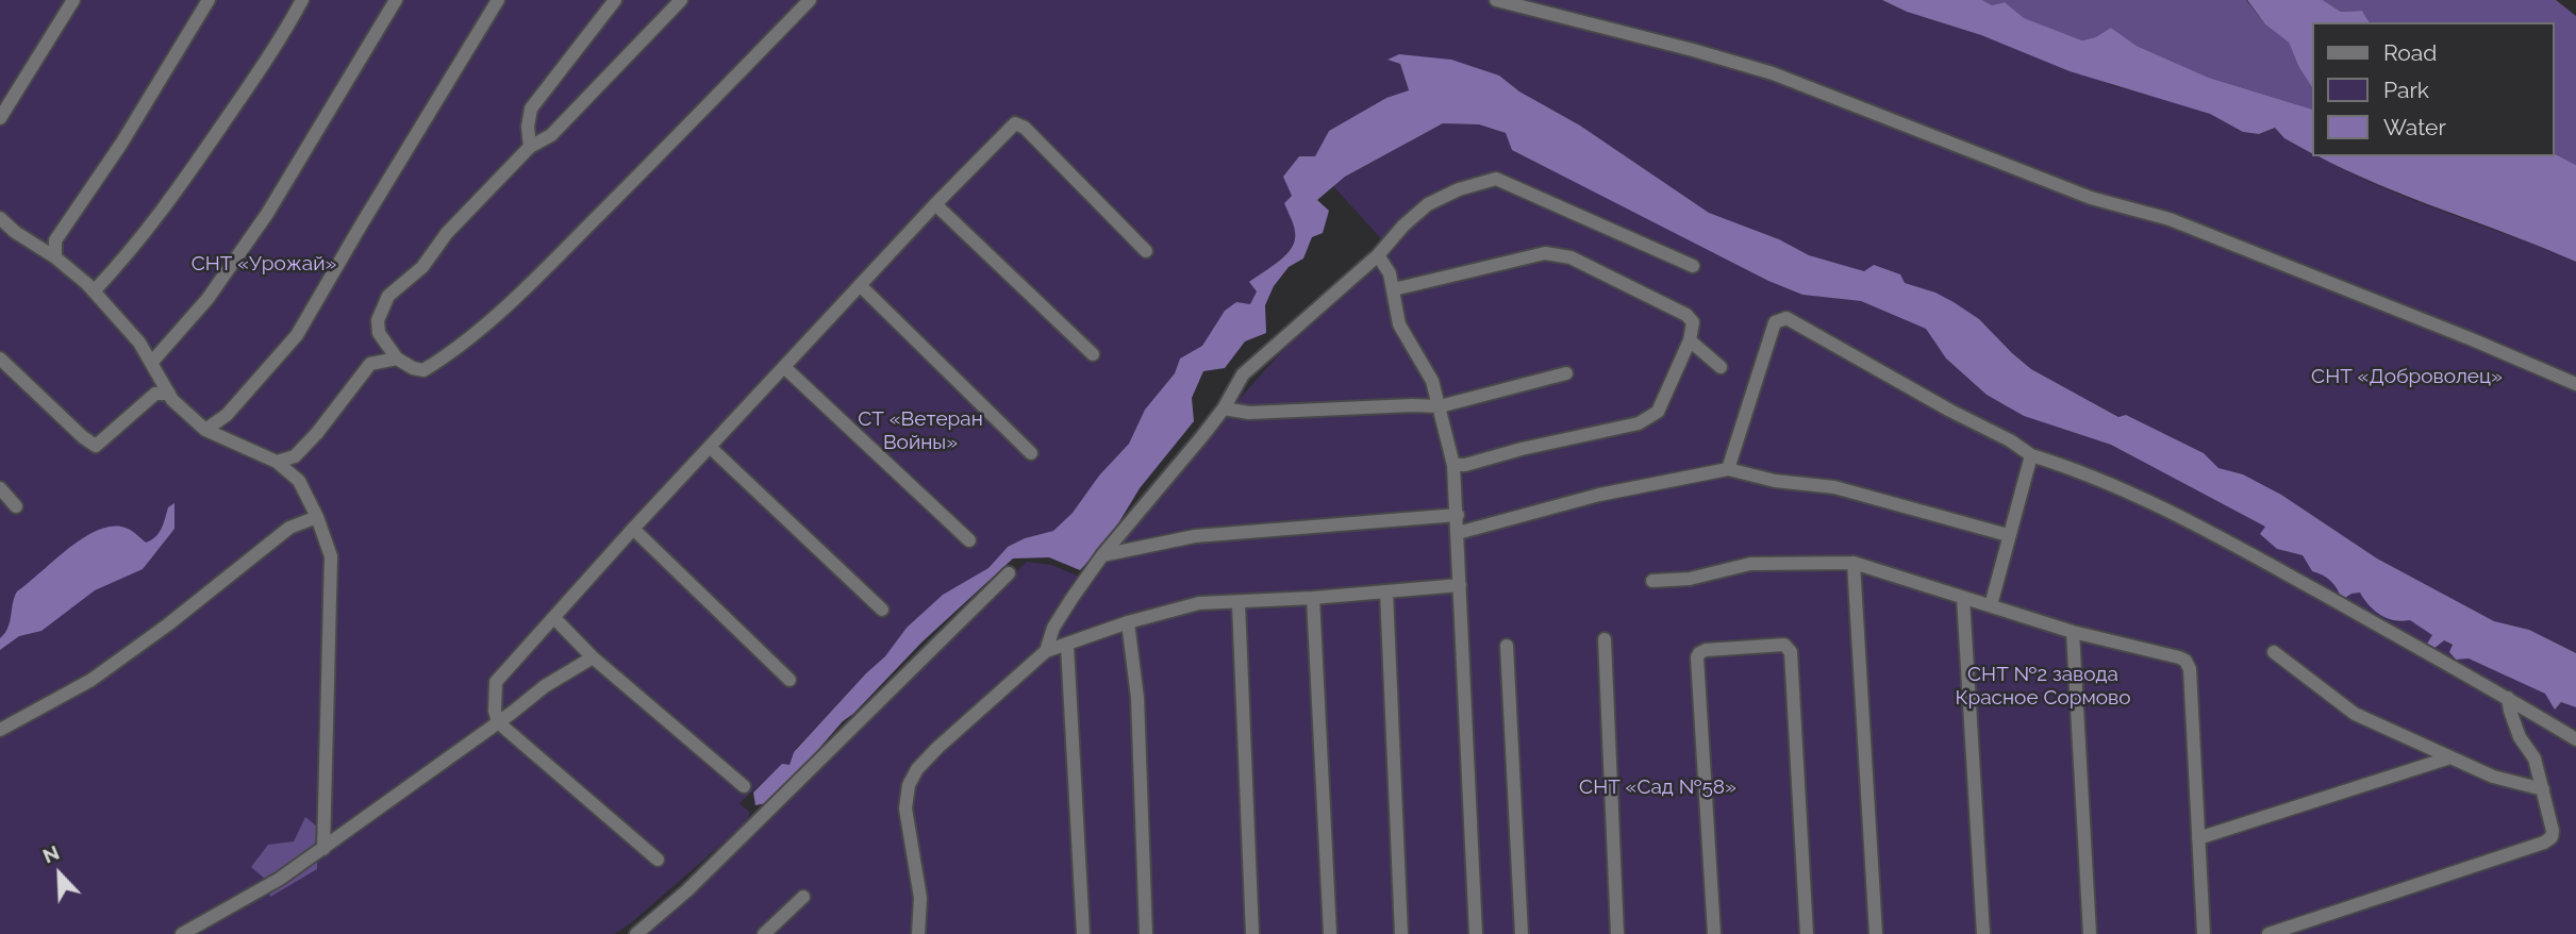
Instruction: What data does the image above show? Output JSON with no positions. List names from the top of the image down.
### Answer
{
  "parks": [
    "СНТ «Урожай»",
    "СНТ «Доброволец»",
    "СТ «Ветеран Войны»",
    "СНТ №2 завода Красное Сормово",
    "СНТ «Сад №58»"
  ],
  "legend": ["Road", "Park", "Water"],
  "north": "top left"
}
